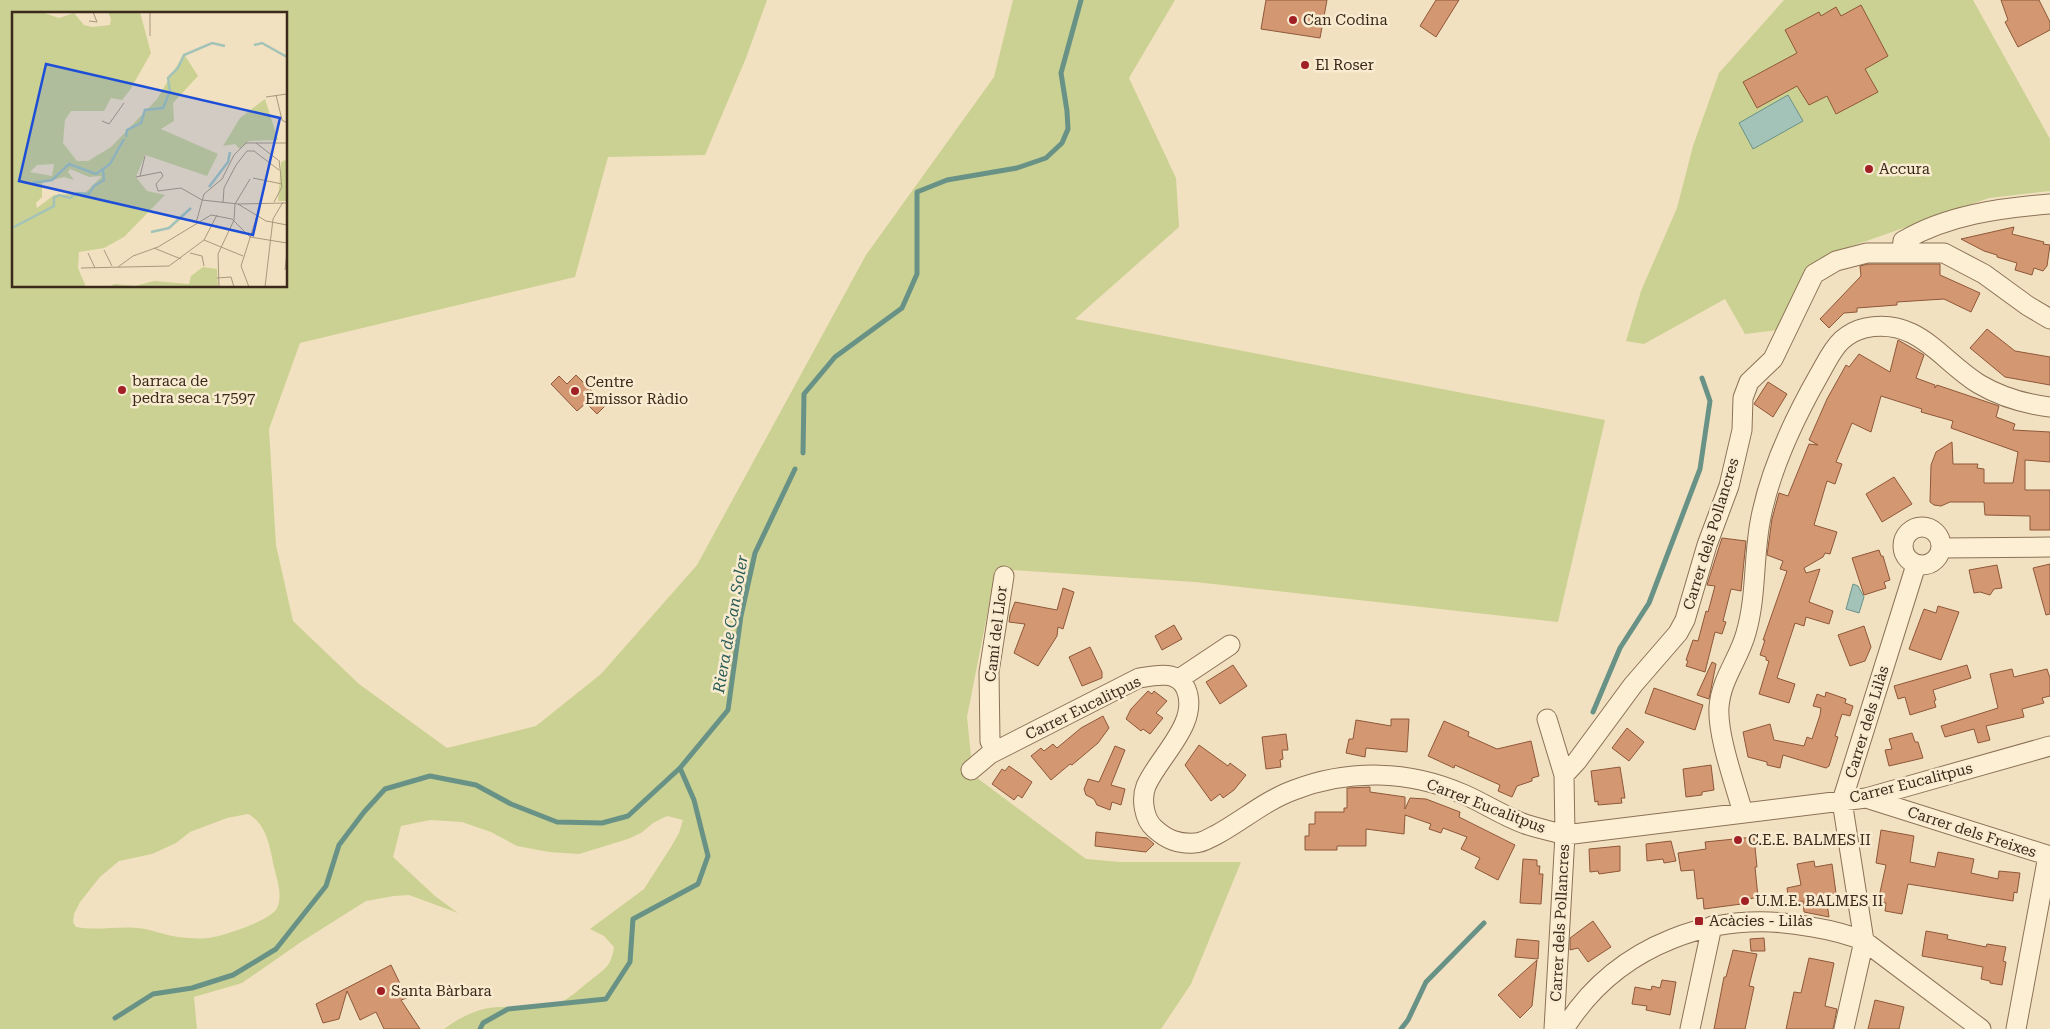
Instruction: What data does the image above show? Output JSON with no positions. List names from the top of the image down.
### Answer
{
  "streets": {
    "street": [
      "Carrer dels Pollancres",
      "Camí del Llor",
      "Carrer Eucalitpus",
      "Carrer dels Lilàs",
      "Carrer dels Freixes"
    ]
  },
  "crossings": [
    ["Carrer dels Pollancres", "Carrer Eucalitpus"],
    ["Camí del Llor", "Carrer Eucalitpus"],
    ["Carrer Eucalitpus", "Carrer dels Lilàs"],
    ["Carrer Eucalitpus", "Carrer dels Freixes"]
  ],
  "water": ["Riera de Can Soler"],
  "places": {
    "other": [
      "Can Codina",
      "El Roser",
      "Accura",
      "barraca de pedra seca 17597",
      "Centre Emissor Ràdio",
      "C.E.E. BALMES II",
      "U.M.E. BALMES II",
      "Santa Bàrbara"
    ],
    "transit": ["Acàcies - Lilàs"]
  }
}
